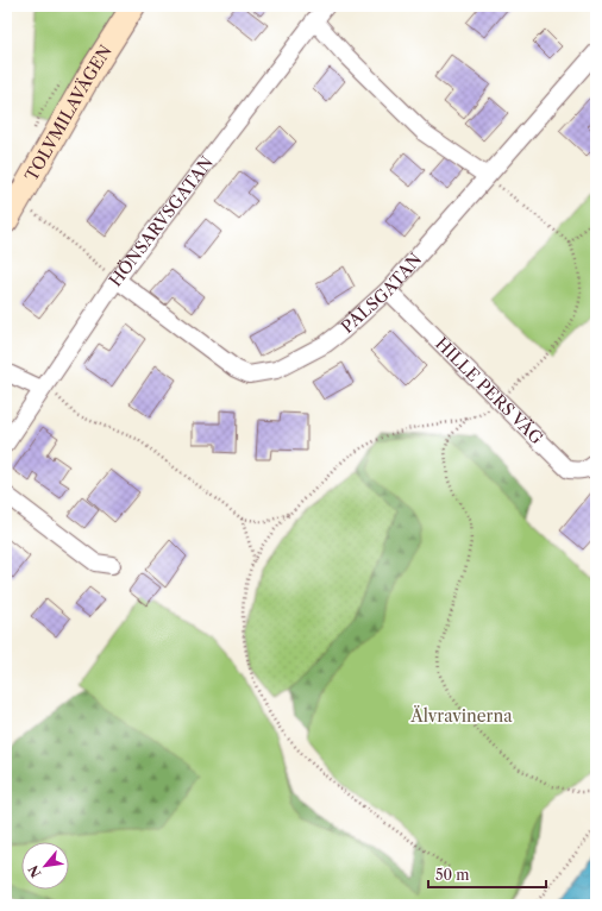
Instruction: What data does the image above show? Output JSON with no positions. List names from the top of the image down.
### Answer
{
  "streets": {
    "street": [
      "TOLVMILAVÄGEN",
      "HÖNSARVSGATAN",
      "PÅLSGATAN",
      "HILLE PERS VÄG"
    ]
  },
  "crossings": [
    ["HÖNSARVSGATAN", "PÅLSGATAN"],
    ["PÅLSGATAN", "HILLE PERS VÄG"]
  ],
  "parks": ["Älvravinerna"],
  "scale_bar": "50 m",
  "north": "bottom left"
}
